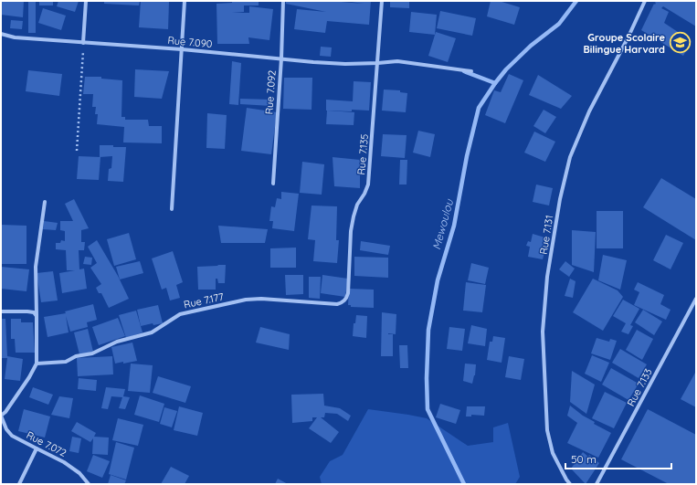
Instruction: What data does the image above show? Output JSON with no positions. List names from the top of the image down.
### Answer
{
  "streets": {
    "street": [
      "Rue 7.090",
      "Rue 7.092",
      "Rue 7.135",
      "Rue 7.131",
      "Rue 7.177",
      "Rue 7.133",
      "Rue 7.072"
    ]
  },
  "crossings": [
    ["Rue 7.090", "Rue 7.092"],
    ["Rue 7.090", "Rue 7.135"],
    ["Rue 7.135", "Rue 7.177"]
  ],
  "water": ["Mewoulou"],
  "places": {
    "school or university": ["Groupe Scolaire Bilingue Harvard"]
  },
  "scale_bar": "50 m"
}
